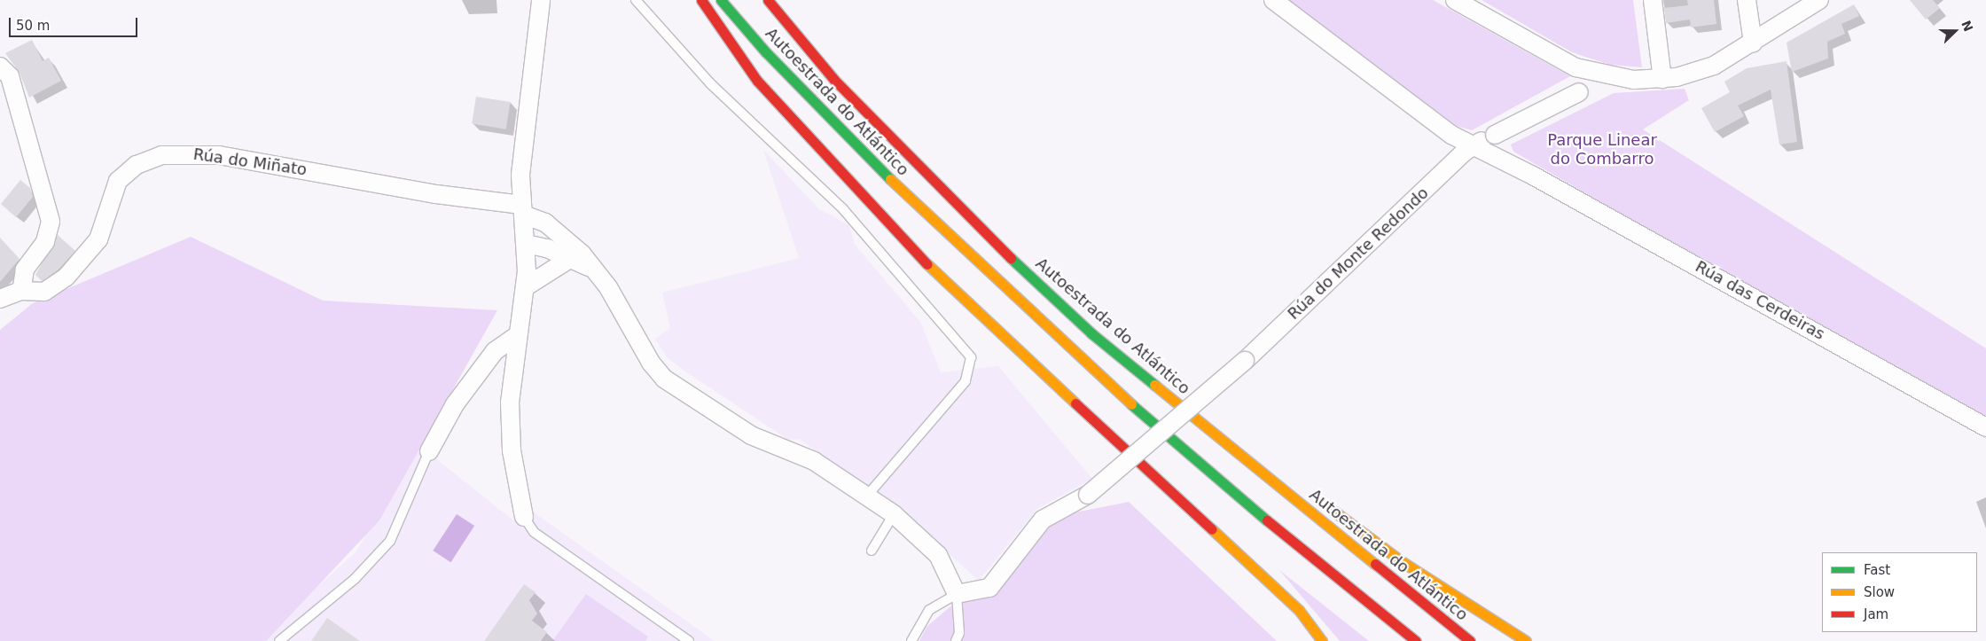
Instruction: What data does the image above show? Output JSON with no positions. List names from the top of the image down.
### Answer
{
  "streets": {
    "highway": ["Autoestrada do Atlántico"],
    "street": ["Rúa do Miñato", "Rúa do Monte Redondo", "Rúa das Cerdeiras"]
  },
  "crossings": [
    ["Rúa do Miñato", "Rúa do Monte Redondo"],
    ["Rúa do Monte Redondo", "Rúa das Cerdeiras"]
  ],
  "parks": ["Parque Linear do Combarro"],
  "legend": ["Fast", "Slow", "Jam"],
  "scale_bar": "50 m",
  "north": "right"
}
